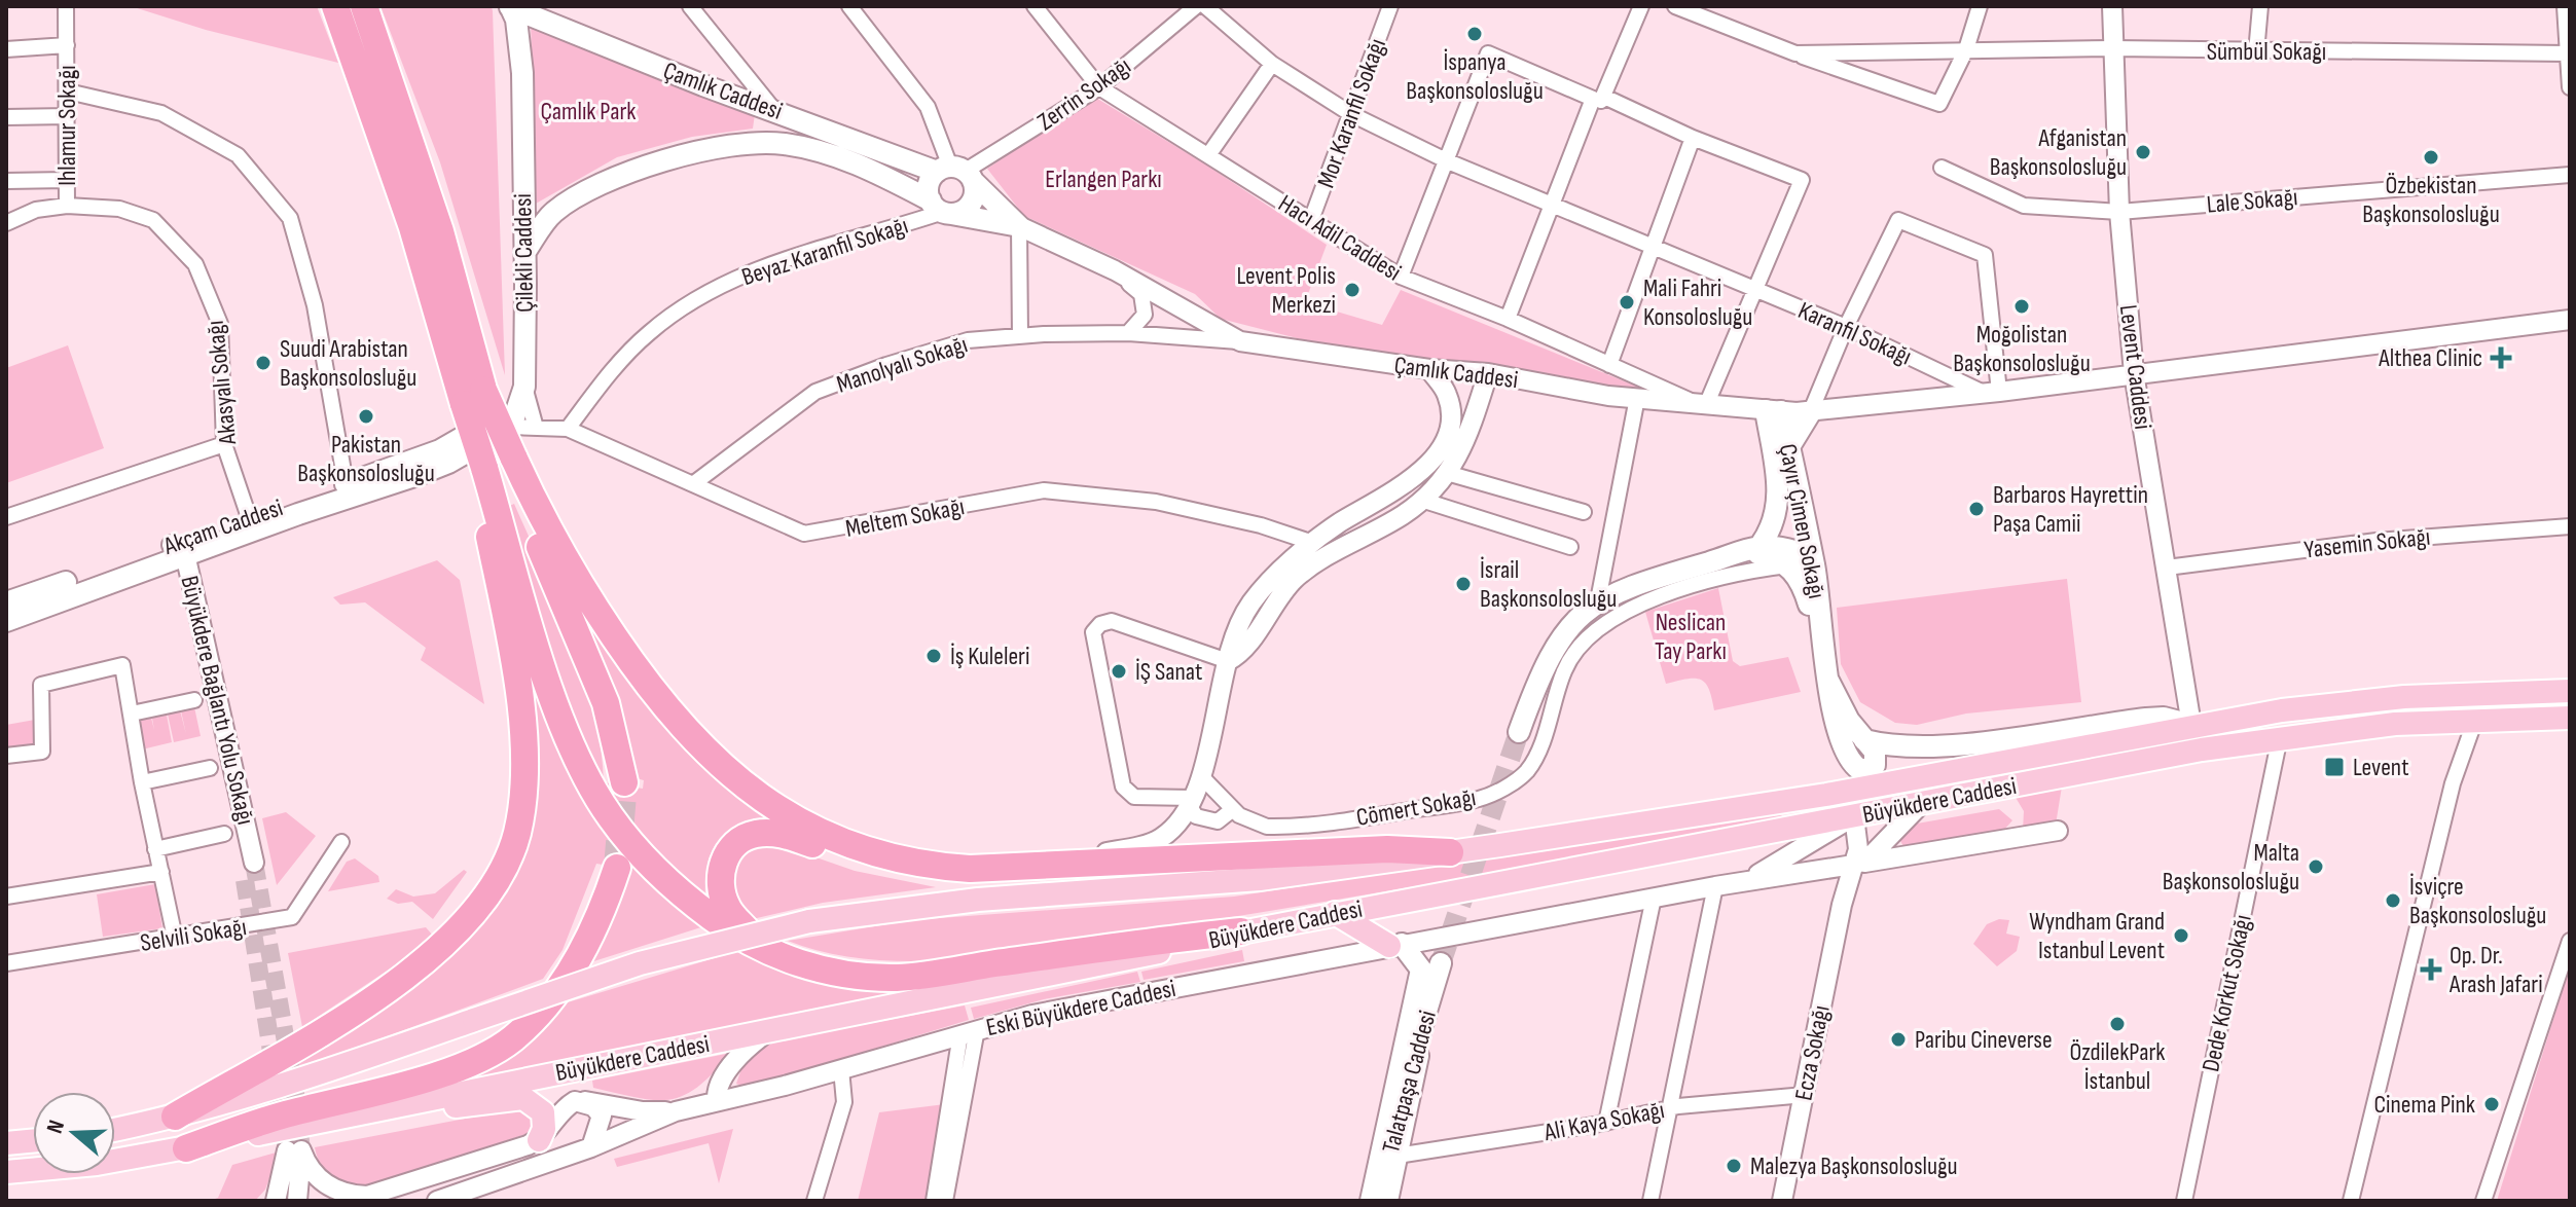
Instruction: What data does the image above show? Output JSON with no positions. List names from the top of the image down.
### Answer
{
  "streets": {
    "main road": [
      "Çamlık Caddesi",
      "Çilekli Caddesi",
      "Çayır Çimen Sokağı",
      "Akçam Caddesi",
      "Büyükdere Caddesi",
      "Talatpaşa Caddesi"
    ],
    "street": [
      "Sümbül Sokağı",
      "Zerrin Sokağı",
      "Mor Karanfil Sokağı",
      "Ihlamur Sokağı",
      "Lale Sokağı",
      "Hacı Adil Caddesi",
      "Beyaz Karanfil Sokağı",
      "Karanfil Sokağı",
      "Manolyalı Sokağı",
      "Levent Caddesi",
      "Akasyalı Sokağı",
      "Meltem Sokağı",
      "Yasemin Sokağı",
      "Cömert Sokağı",
      "Selvili Sokağı",
      "Dede Korkut Sokağı",
      "Eski Büyükdere Caddesi",
      "Ecza Sokağı",
      "Ali Kaya Sokağı"
    ]
  },
  "crossings": [
    ["Sümbül Sokağı", "Levent Caddesi"],
    ["Çamlık Caddesi", "Zerrin Sokağı"],
    ["Çamlık Caddesi", "Hacı Adil Caddesi"],
    ["Çamlık Caddesi", "Beyaz Karanfil Sokağı"],
    ["Çamlık Caddesi", "Çilekli Caddesi"],
    ["Çamlık Caddesi", "Karanfil Sokağı"],
    ["Çamlık Caddesi", "Manolyalı Sokağı"],
    ["Çamlık Caddesi", "Çayır Çimen Sokağı"],
    ["Zerrin Sokağı", "Hacı Adil Caddesi"],
    ["Mor Karanfil Sokağı", "Hacı Adil Caddesi"],
    ["Mor Karanfil Sokağı", "Karanfil Sokağı"],
    ["Ihlamur Sokağı", "Akasyalı Sokağı"],
    ["Lale Sokağı", "Levent Caddesi"],
    ["Beyaz Karanfil Sokağı", "Meltem Sokağı"],
    ["Çilekli Caddesi", "Meltem Sokağı"],
    ["Çilekli Caddesi", "Akçam Caddesi"],
    ["Manolyalı Sokağı", "Meltem Sokağı"],
    ["Levent Caddesi", "Yasemin Sokağı"],
    ["Levent Caddesi", "Büyükdere Caddesi"],
    ["Akasyalı Sokağı", "Akçam Caddesi"],
    ["Büyükdere Caddesi", "Dede Korkut Sokağı"],
    ["Büyükdere Caddesi", "Ecza Sokağı"],
    ["Eski Büyükdere Caddesi", "Ecza Sokağı"],
    ["Ecza Sokağı", "Ali Kaya Sokağı"]
  ],
  "parks": ["Çamlık Park", "Erlangen Parkı", "Neslican Tay Parkı"],
  "places": {
    "other": [
      "İspanya Başkonsolosluğu",
      "Afganistan Başkonsolosluğu",
      "Özbekistan Başkonsolosluğu",
      "Levent Polis Merkezi",
      "Mali Fahri Konsolosluğu",
      "Moğolistan Başkonsolosluğu",
      "Suudi Arabistan Başkonsolosluğu",
      "Pakistan Başkonsolosluğu",
      "Barbaros Hayrettin Paşa Camii",
      "İsrail Başkonsolosluğu",
      "İş Kuleleri",
      "İŞ Sanat",
      "Malta Başkonsolosluğu",
      "İsviçre Başkonsolosluğu",
      "Wyndham Grand Istanbul Levent",
      "ÖzdilekPark İstanbul",
      "Paribu Cineverse",
      "Cinema Pink",
      "Malezya Başkonsolosluğu"
    ],
    "health": ["Althea Clinic", "Op. Dr. Arash Jafari"],
    "transit": ["Levent"]
  },
  "north": "left"
}
